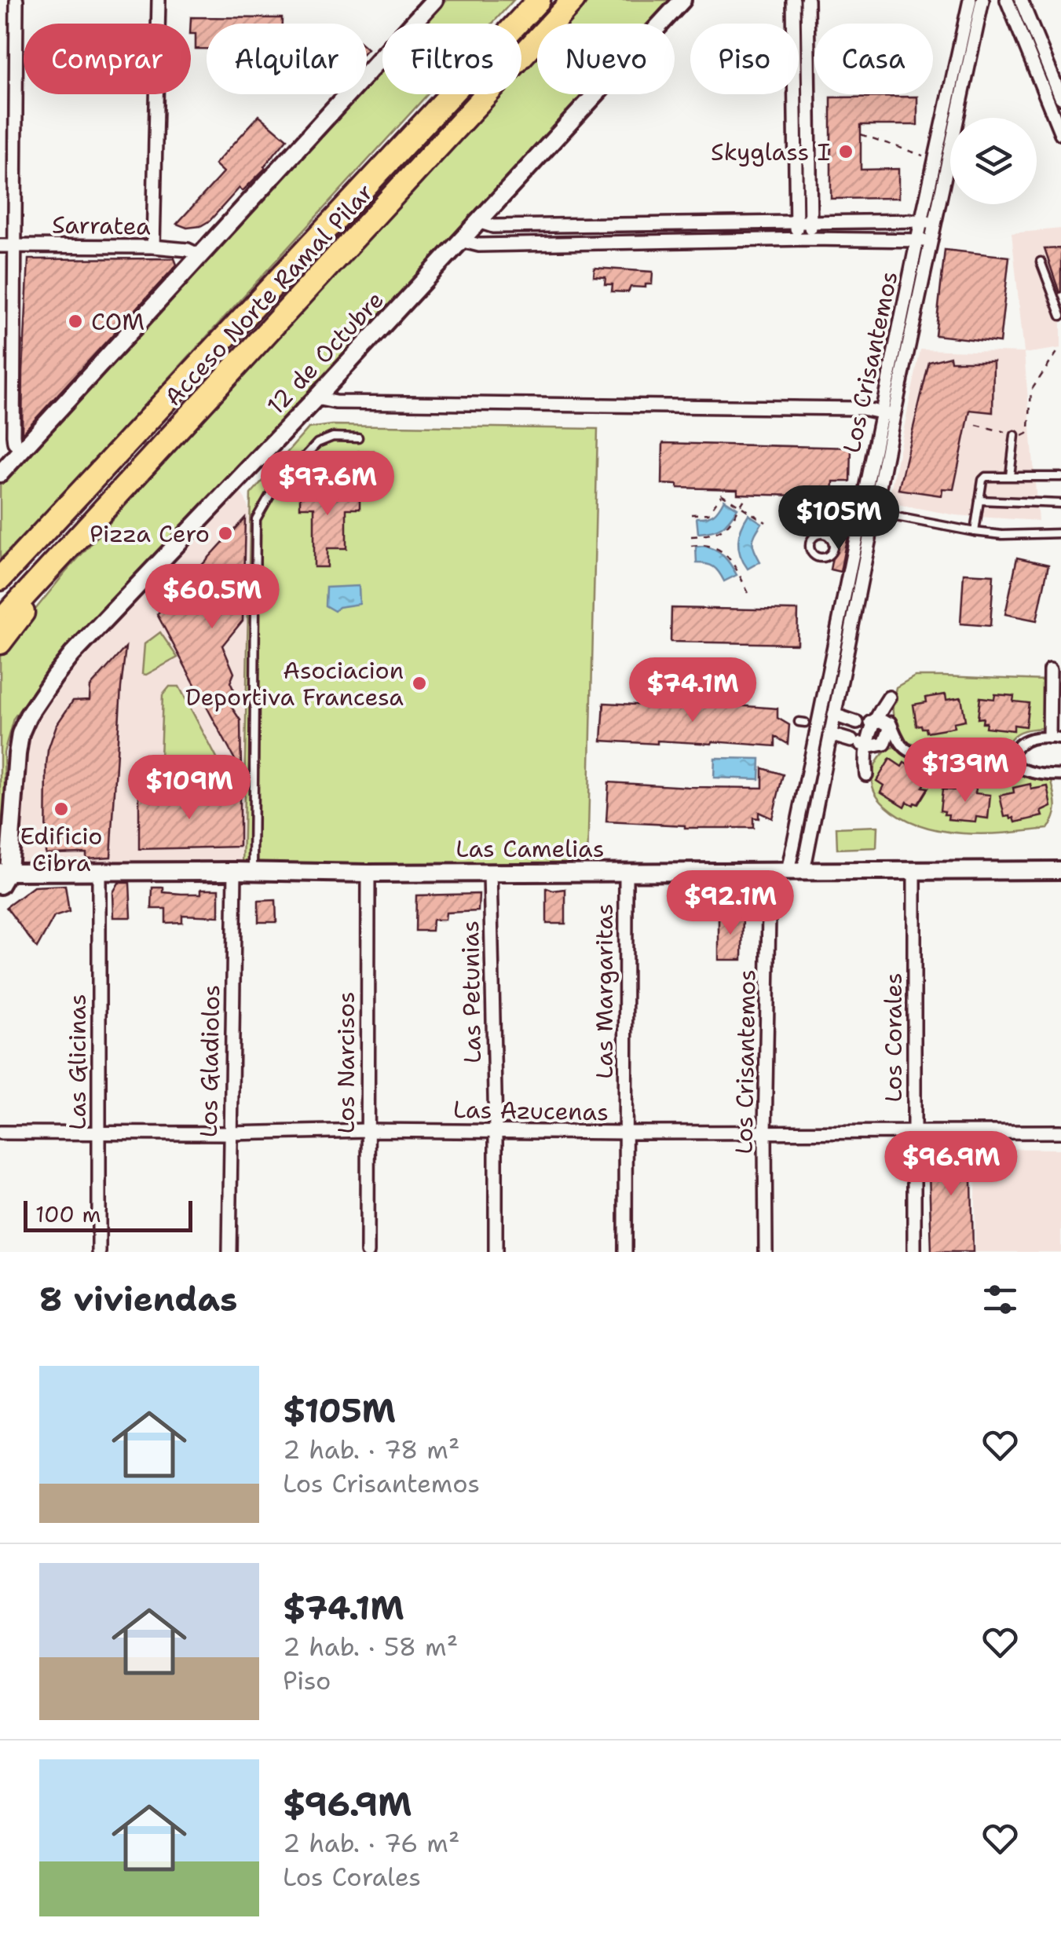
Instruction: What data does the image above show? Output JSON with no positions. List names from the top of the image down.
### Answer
{
  "streets": {
    "highway": ["Acceso Norte Ramal Pilar"],
    "street": [
      "Sarratea",
      "12 de Octubre",
      "Los Crisantemos",
      "Las Camelias",
      "Las Margaritas",
      "Las Petunias",
      "Los Corales",
      "Los Gladiolos",
      "Las Glicinas",
      "Los Narcisos",
      "Las Azucenas"
    ]
  },
  "crossings": [
    ["12 de Octubre", "Las Camelias"],
    ["Los Crisantemos", "Las Camelias"],
    ["Los Crisantemos", "Las Azucenas"],
    ["Las Camelias", "Las Margaritas"],
    ["Las Camelias", "Las Petunias"],
    ["Las Camelias", "Los Corales"],
    ["Las Camelias", "Los Gladiolos"],
    ["Las Camelias", "Las Glicinas"],
    ["Las Camelias", "Los Narcisos"],
    ["Las Margaritas", "Las Azucenas"],
    ["Las Petunias", "Las Azucenas"],
    ["Los Corales", "Las Azucenas"],
    ["Los Gladiolos", "Las Azucenas"],
    ["Las Glicinas", "Las Azucenas"],
    ["Los Narcisos", "Las Azucenas"]
  ],
  "places": [
    "Skyglass I",
    "COM",
    "Pizza Cero",
    "Asociacion Deportiva Francesa",
    "Edificio Cibra"
  ],
  "scale_bar": "100 m",
  "page": {
    "chip": [
      "Comprar",
      "Alquilar",
      "Filtros",
      "Nuevo",
      "Piso",
      "Casa"
    ],
    "price": [
      "$97.6M",
      "$105M",
      "$60.5M",
      "$74.1M",
      "$139M",
      "$109M",
      "$92.1M",
      "$96.9M"
    ],
    "scale": "100 m",
    "heading": "8 viviendas",
    "list": [
      {
        "name": "$105M",
        "note": "2 hab. · 78 m² · Los Crisantemos"
      },
      {
        "name": "$74.1M",
        "note": "2 hab. · 58 m² · Piso"
      },
      {
        "name": "$96.9M",
        "note": "2 hab. · 76 m² · Los Corales"
      }
    ]
  }
}
